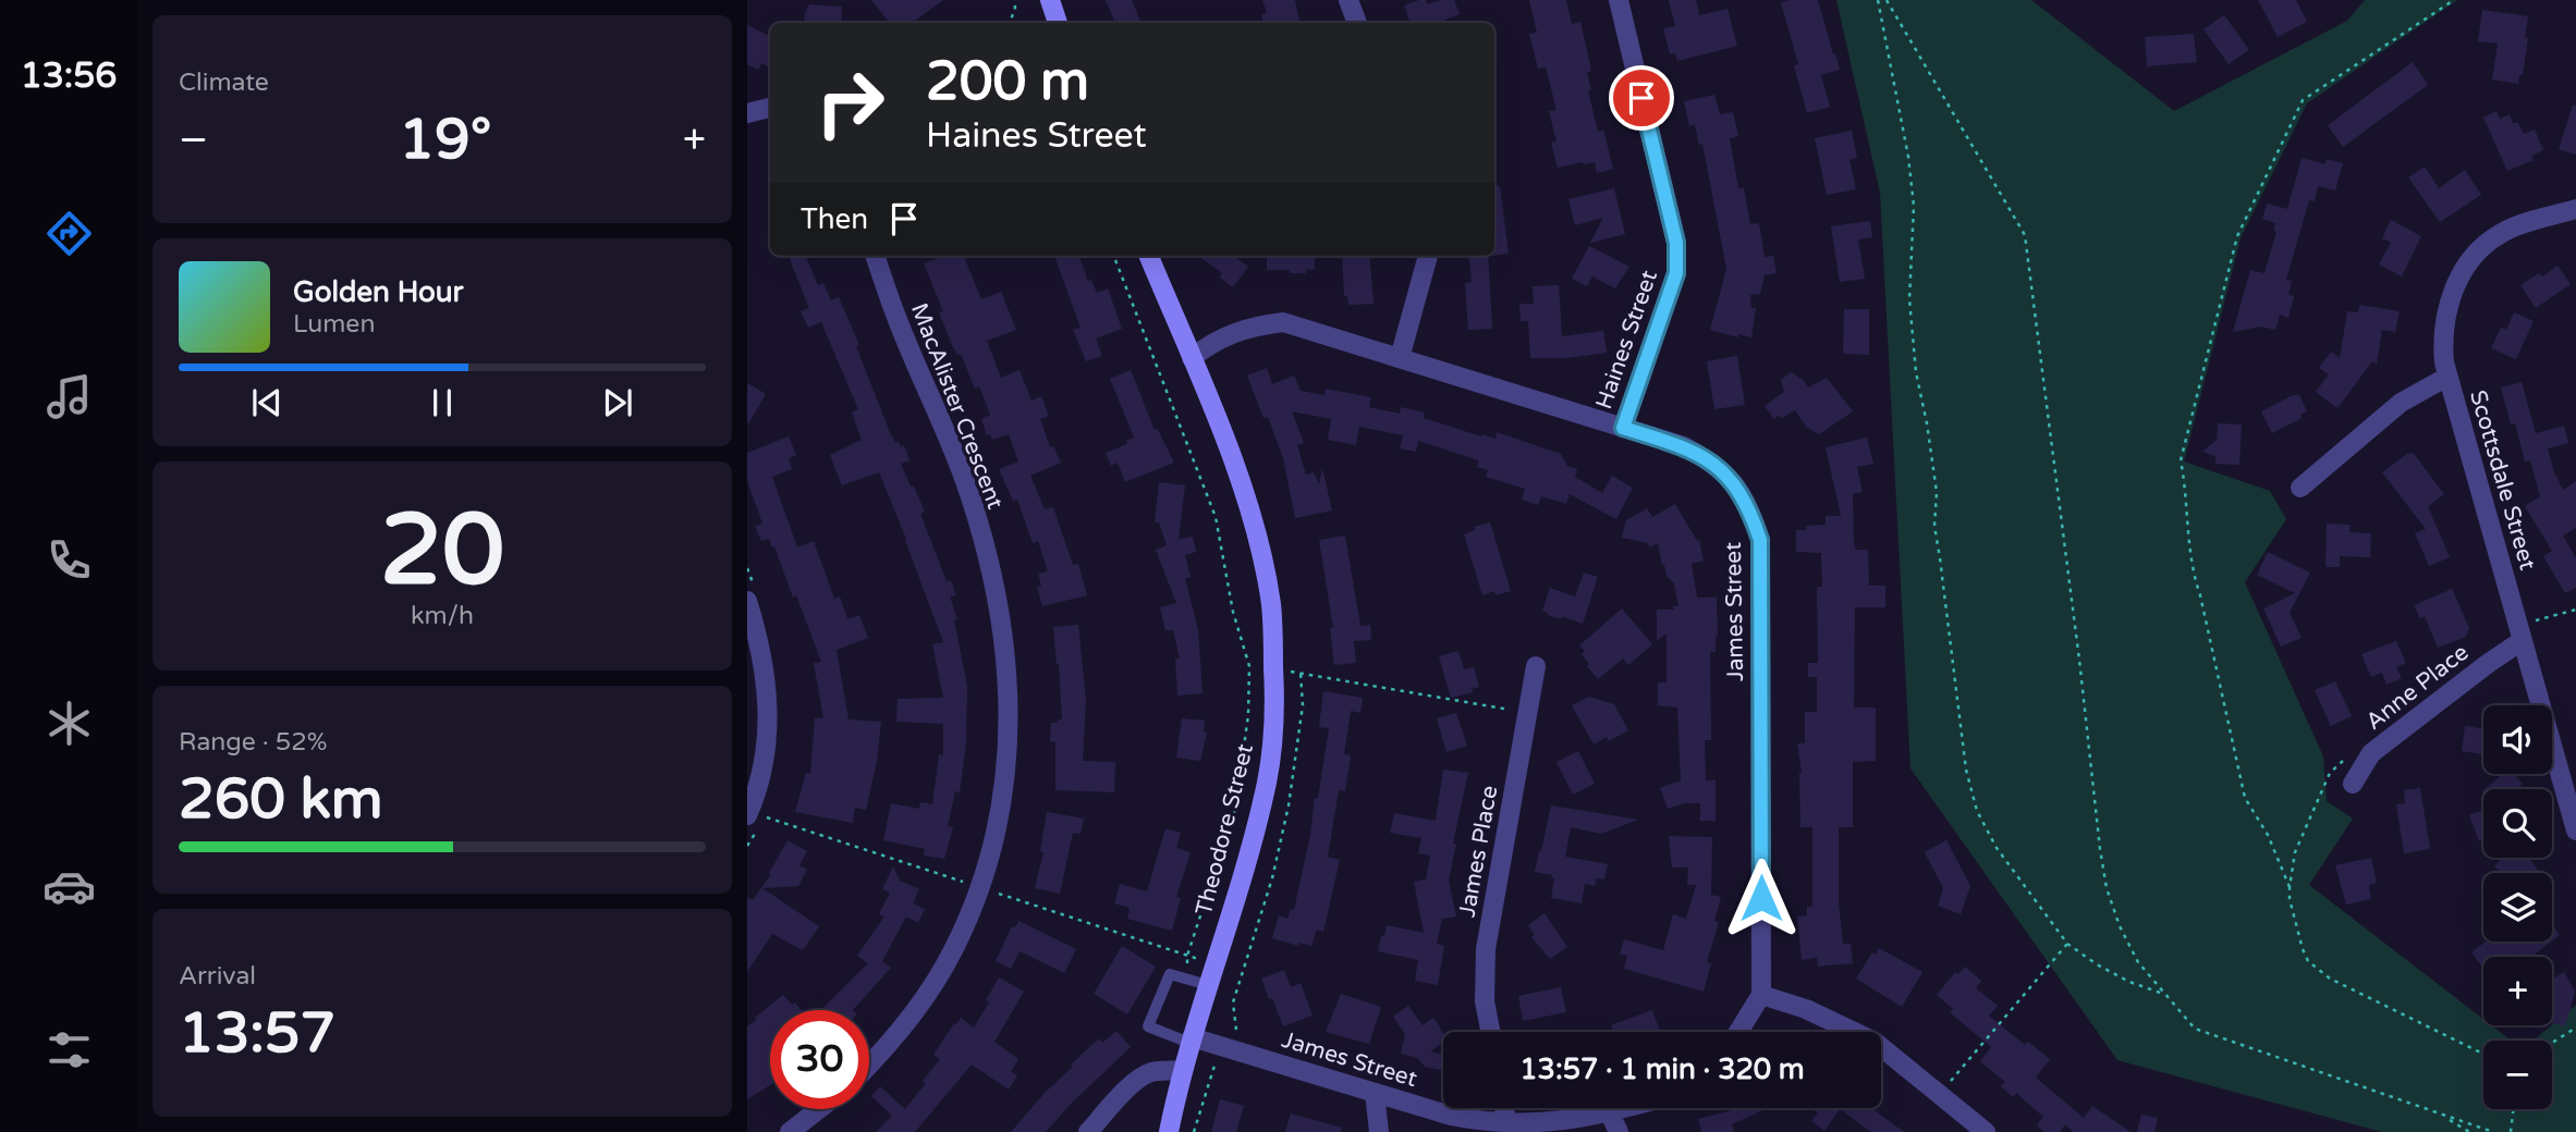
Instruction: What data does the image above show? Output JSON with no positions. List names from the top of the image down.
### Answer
{
  "streets": {
    "main road": ["Theodore Street"],
    "street": [
      "Haines Street",
      "MacAlister Crescent",
      "Scottsdale Street",
      "James Street",
      "Anne Place",
      "James Place"
    ]
  },
  "crossings": [
    ["Haines Street", "James Street"],
    ["Scottsdale Street", "Anne Place"],
    ["James Street", "Theodore Street"]
  ],
  "page": {
    "tabs": "13:56",
    "tile": [
      "Climate",
      ["20", "km/h"],
      ["Range · 52%", "260 km"],
      ["Arrival", "13:57"]
    ],
    "turn": ["200 m", "Haines Street"],
    "heat": ["−", "19°", "+"],
    "then": "Then",
    "song": ["Golden Hour", "Lumen"],
    "map_buttons": ["+", "−"],
    "limit": "30",
    "trip": "13:57 · 1 min · 320 m"
  }
}
